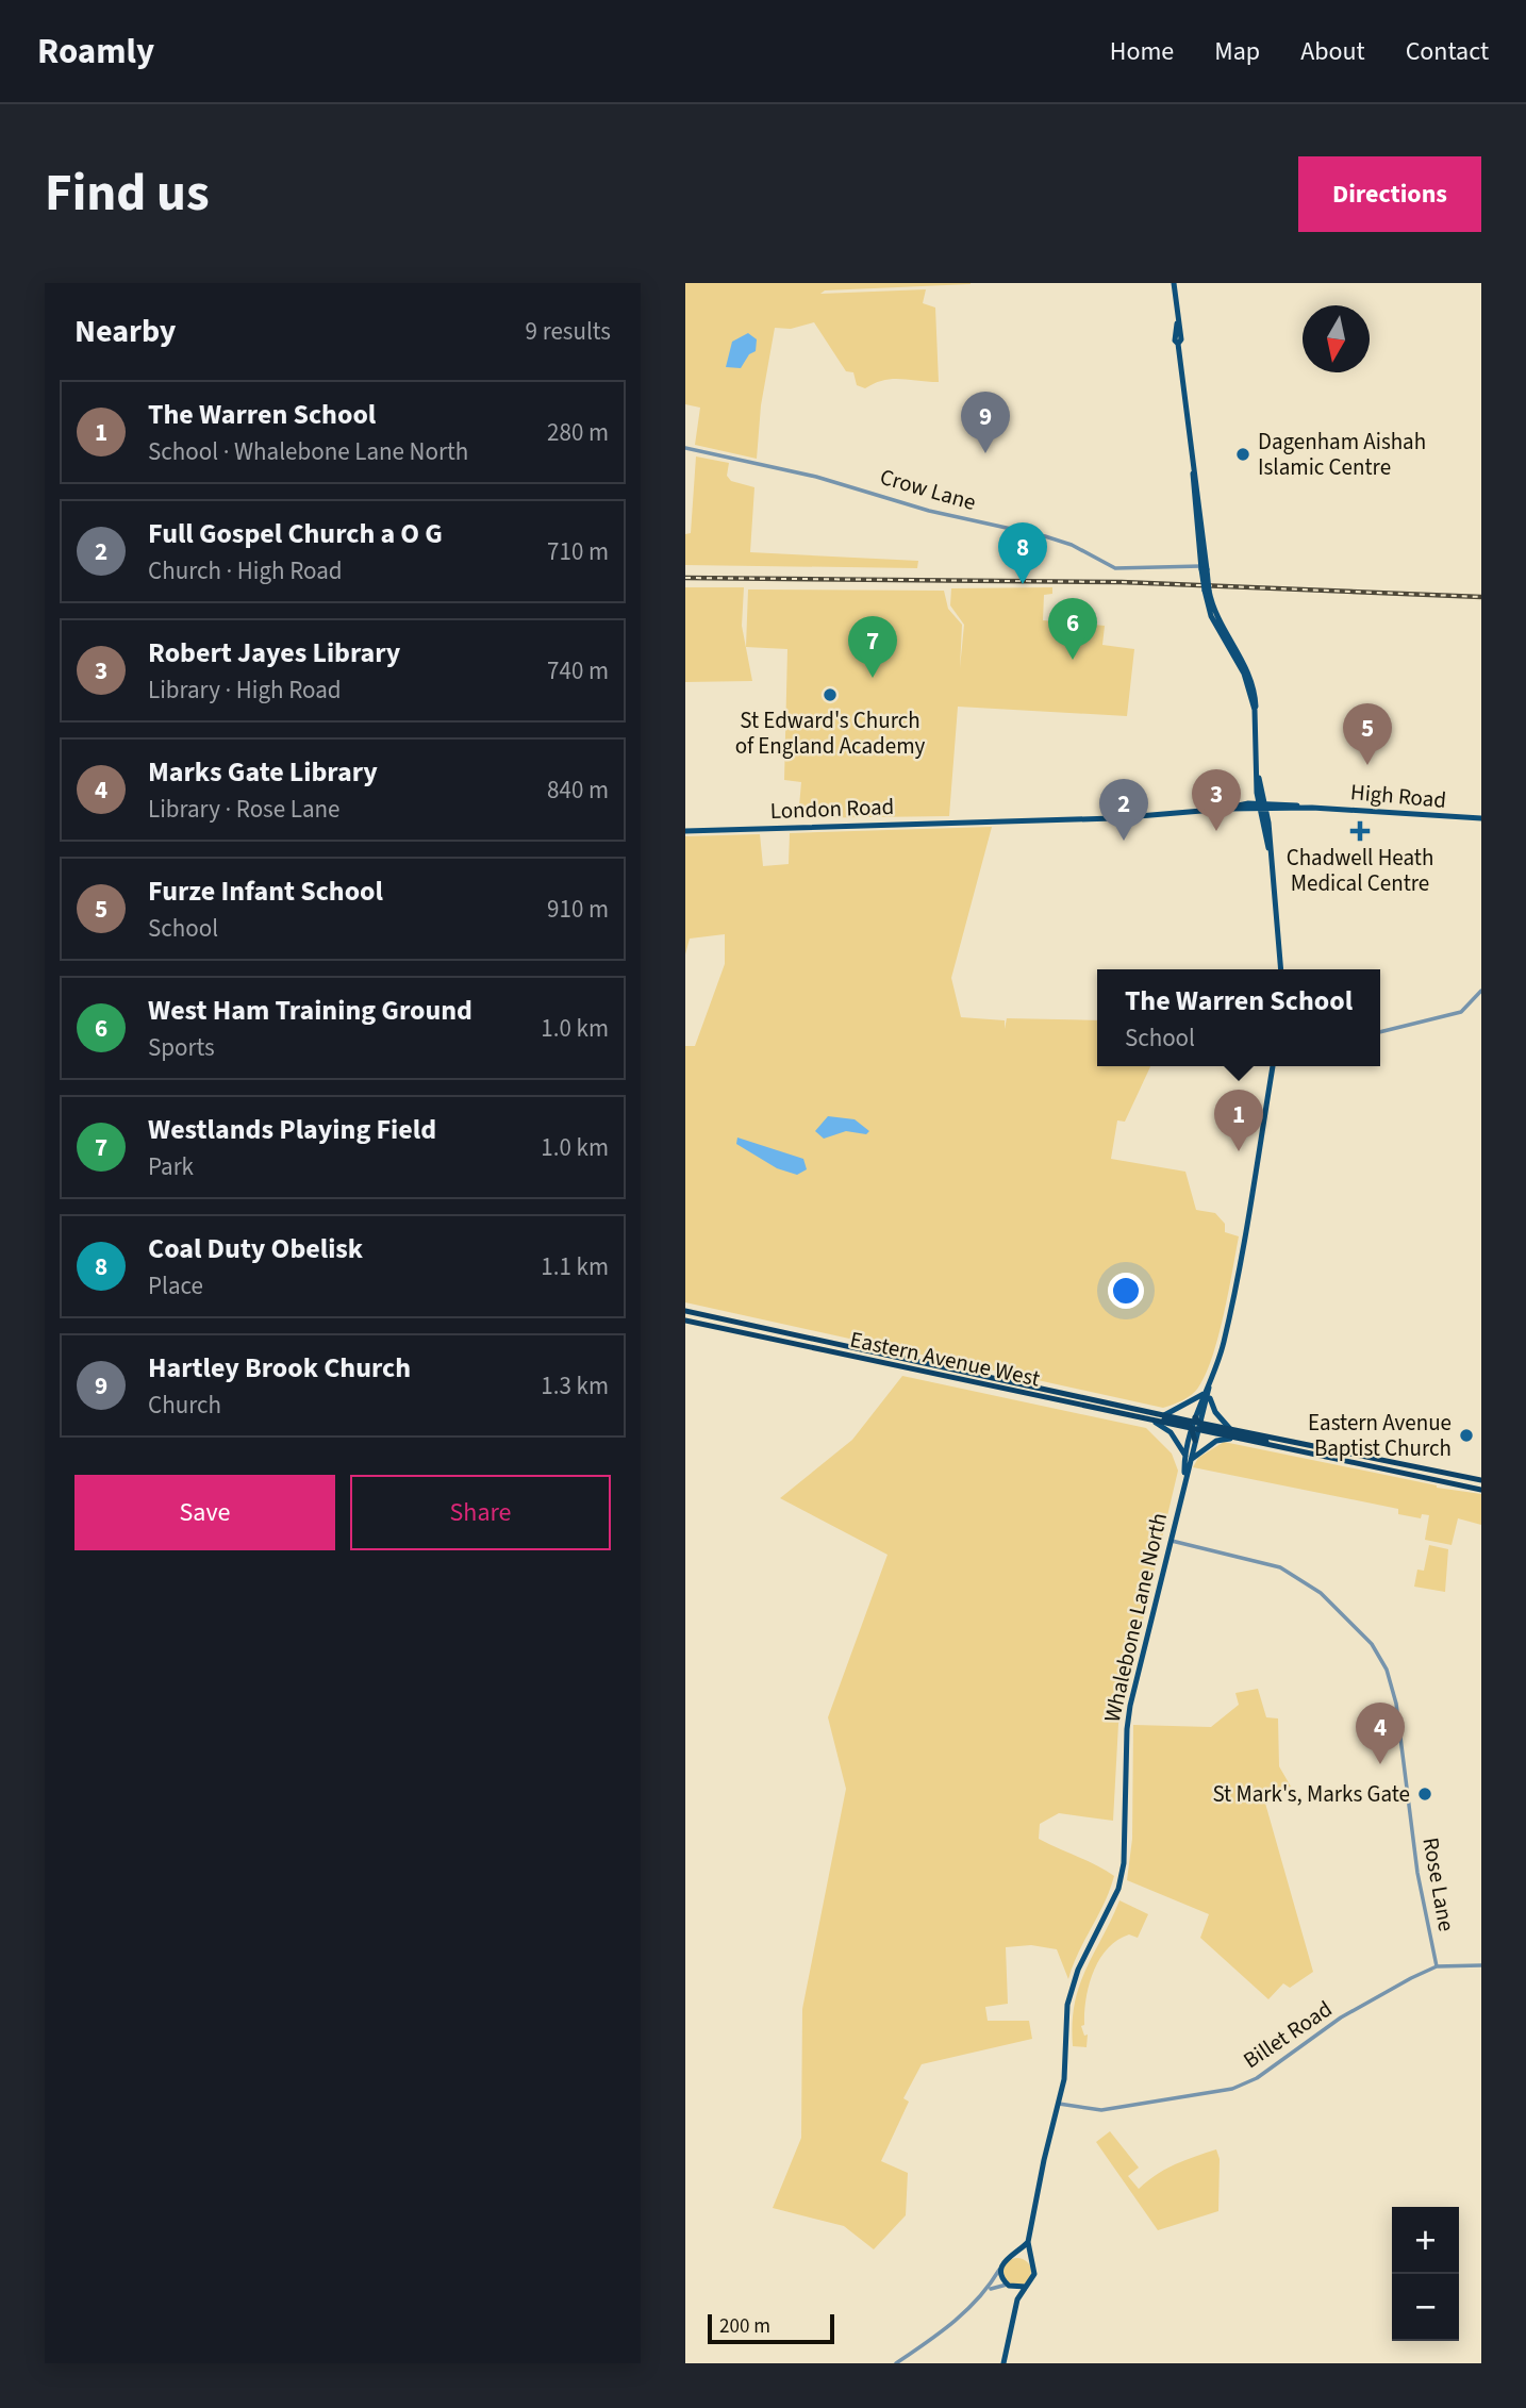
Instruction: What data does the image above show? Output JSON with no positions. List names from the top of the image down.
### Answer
{
  "streets": {
    "highway": ["Eastern Avenue West"],
    "main road": ["High Road", "London Road", "Whalebone Lane North"],
    "street": ["Crow Lane", "Rose Lane", "Billet Road"]
  },
  "crossings": [
    ["High Road", "London Road"],
    ["Eastern Avenue West", "Whalebone Lane North"],
    ["Whalebone Lane North", "Rose Lane"],
    ["Whalebone Lane North", "Billet Road"],
    ["Rose Lane", "Billet Road"]
  ],
  "places": {
    "other": [
      "Dagenham Aishah Islamic Centre",
      "St Edward's Church of England Academy",
      "Eastern Avenue Baptist Church",
      "St Mark's, Marks Gate"
    ],
    "health": ["Chadwell Heath Medical Centre"]
  },
  "scale_bar": "200 m",
  "north": "bottom",
  "page": {
    "header": "Roamly",
    "nav": [
      "Home",
      "Map",
      "About",
      "Contact"
    ],
    "title": "Find us",
    "buttons": [
      "Directions",
      ["Save", "Share"]
    ],
    "heading": ["Nearby", "9 results"],
    "list": [
      {
        "mark": "1",
        "name": "The Warren School",
        "note": "School · Whalebone Lane North",
        "value": "280 m"
      },
      {
        "mark": "2",
        "name": "Full Gospel Church a O G",
        "note": "Church · High Road",
        "value": "710 m"
      },
      {
        "mark": "3",
        "name": "Robert Jayes Library",
        "note": "Library · High Road",
        "value": "740 m"
      },
      {
        "mark": "4",
        "name": "Marks Gate Library",
        "note": "Library · Rose Lane",
        "value": "840 m"
      },
      {
        "mark": "5",
        "name": "Furze Infant School",
        "note": "School",
        "value": "910 m"
      },
      {
        "mark": "6",
        "name": "West Ham Training Ground",
        "note": "Sports",
        "value": "1.0 km"
      },
      {
        "mark": "7",
        "name": "Westlands Playing Field",
        "note": "Park",
        "value": "1.0 km"
      },
      {
        "mark": "8",
        "name": "Coal Duty Obelisk",
        "note": "Place",
        "value": "1.1 km"
      },
      {
        "mark": "9",
        "name": "Hartley Brook Church",
        "note": "Church",
        "value": "1.3 km"
      }
    ],
    "pins": [
      "9",
      "8",
      "6",
      "7",
      "5",
      "3",
      "2",
      "1",
      "4"
    ],
    "popup": ["The Warren School", "School"],
    "map_buttons": ["+", "−"],
    "scale": "200 m"
  }
}
